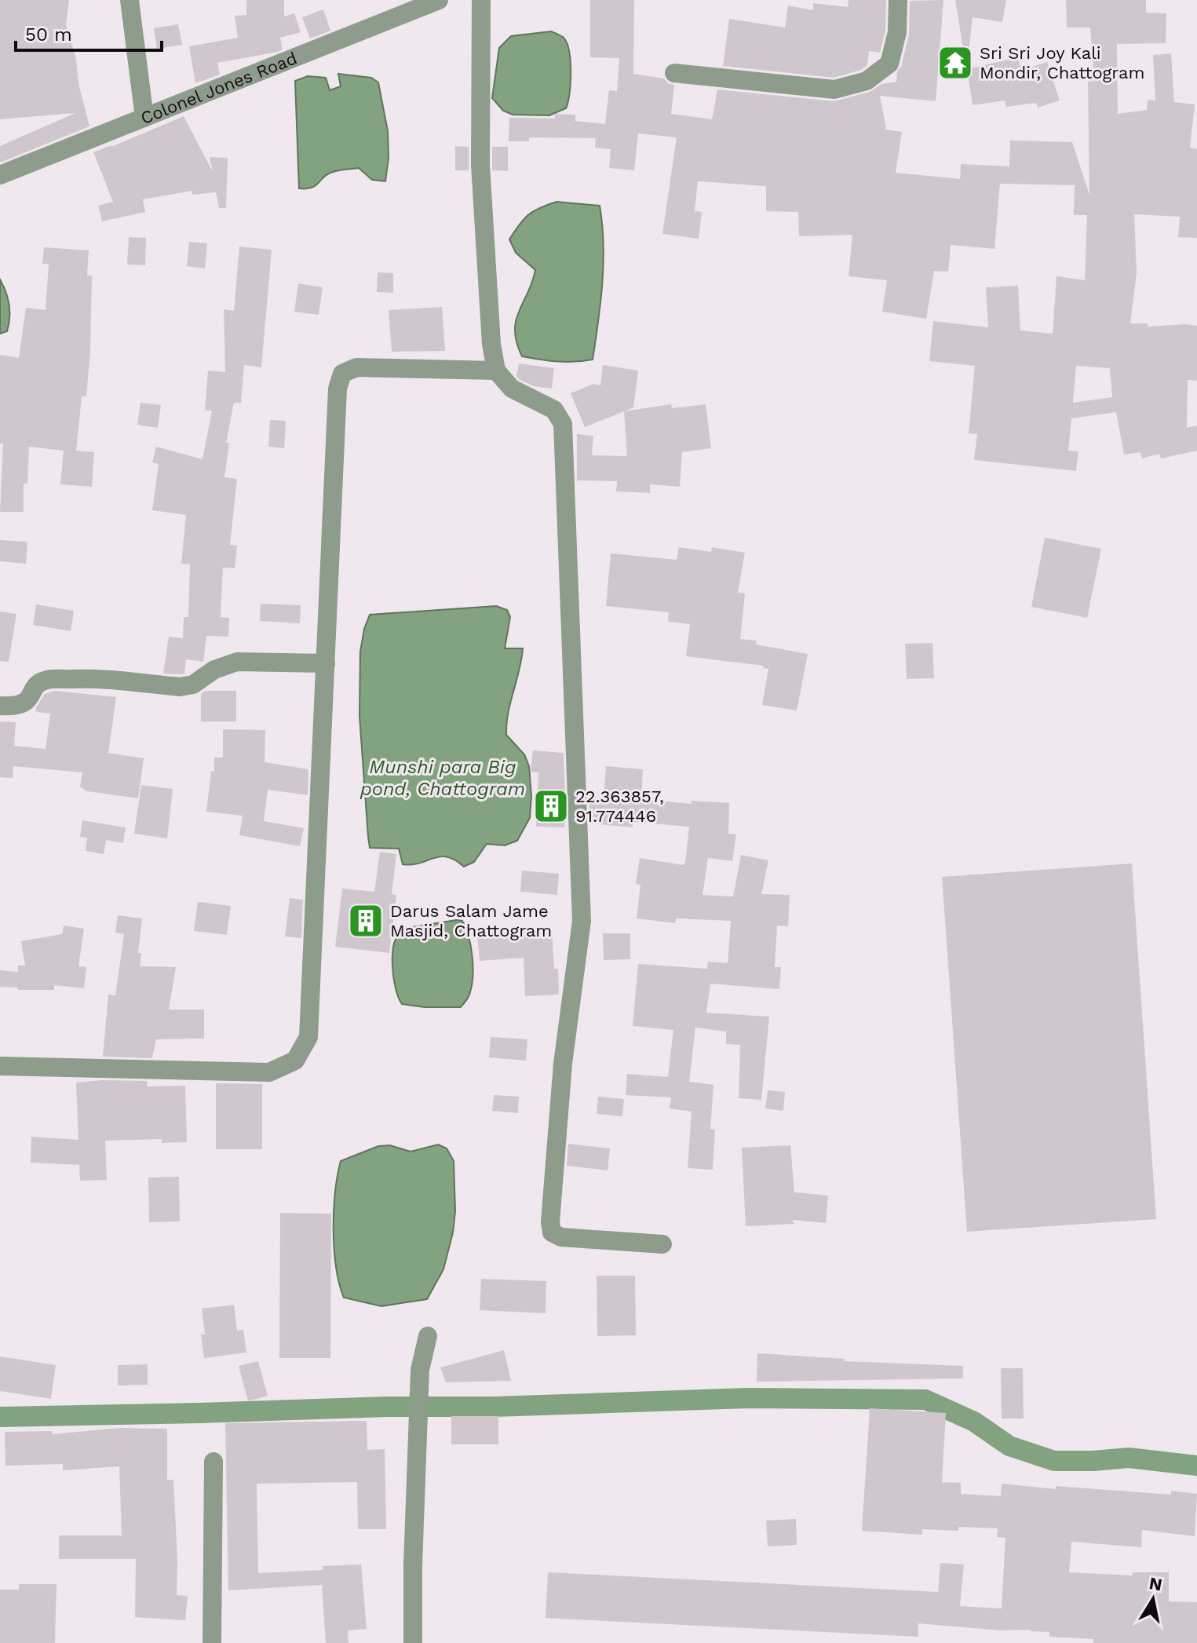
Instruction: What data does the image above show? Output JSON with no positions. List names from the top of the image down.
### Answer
{
  "streets": {
    "street": ["Colonel Jones Road"]
  },
  "water": ["Munshi para Big pond, Chattogram"],
  "places": {
    "temple": ["Sri Sri Joy Kali Mondir, Chattogram"],
    "building": ["22.363857, 91.774446", "Darus Salam Jame Masjid, Chattogram"]
  },
  "scale_bar": "50 m",
  "north": "top"
}
